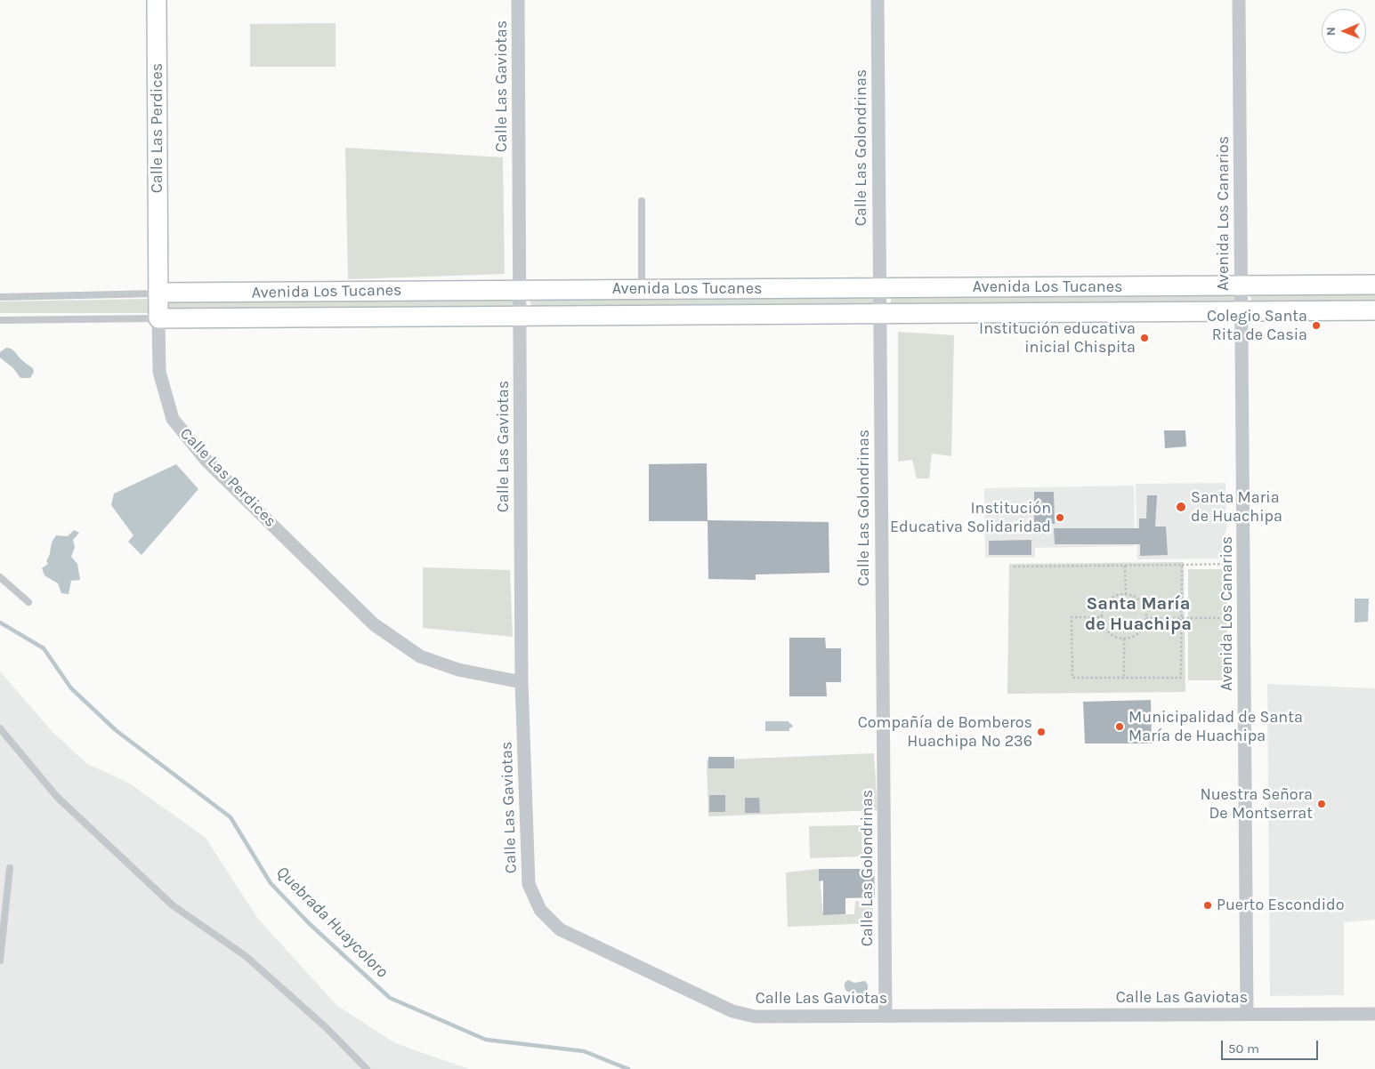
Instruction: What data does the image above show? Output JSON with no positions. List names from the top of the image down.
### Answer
{
  "streets": {
    "street": [
      "Calle Las Gaviotas",
      "Calle Las Perdices",
      "Calle Las Golondrinas",
      "Avenida Los Canarios",
      "Avenida Los Tucanes"
    ]
  },
  "crossings": [
    ["Calle Las Gaviotas", "Calle Las Perdices"],
    ["Calle Las Gaviotas", "Calle Las Golondrinas"],
    ["Calle Las Gaviotas", "Avenida Los Canarios"],
    ["Calle Las Gaviotas", "Avenida Los Tucanes"],
    ["Calle Las Perdices", "Avenida Los Tucanes"],
    ["Calle Las Golondrinas", "Avenida Los Tucanes"],
    ["Avenida Los Canarios", "Avenida Los Tucanes"]
  ],
  "districts": ["Santa María de Huachipa"],
  "water": ["Quebrada Huaycoloro"],
  "places": [
    "Colegio Santa Rita de Casia",
    "Institución educativa inicial Chispita",
    "Santa Maria de Huachipa",
    "Institución Educativa Solidaridad",
    "Municipalidad de Santa María de Huachipa",
    "Compañía de Bomberos Huachipa Nº 236",
    "Nuestra Señora De Montserrat",
    "Puerto Escondido"
  ],
  "scale_bar": "50 m",
  "north": "left"
}
